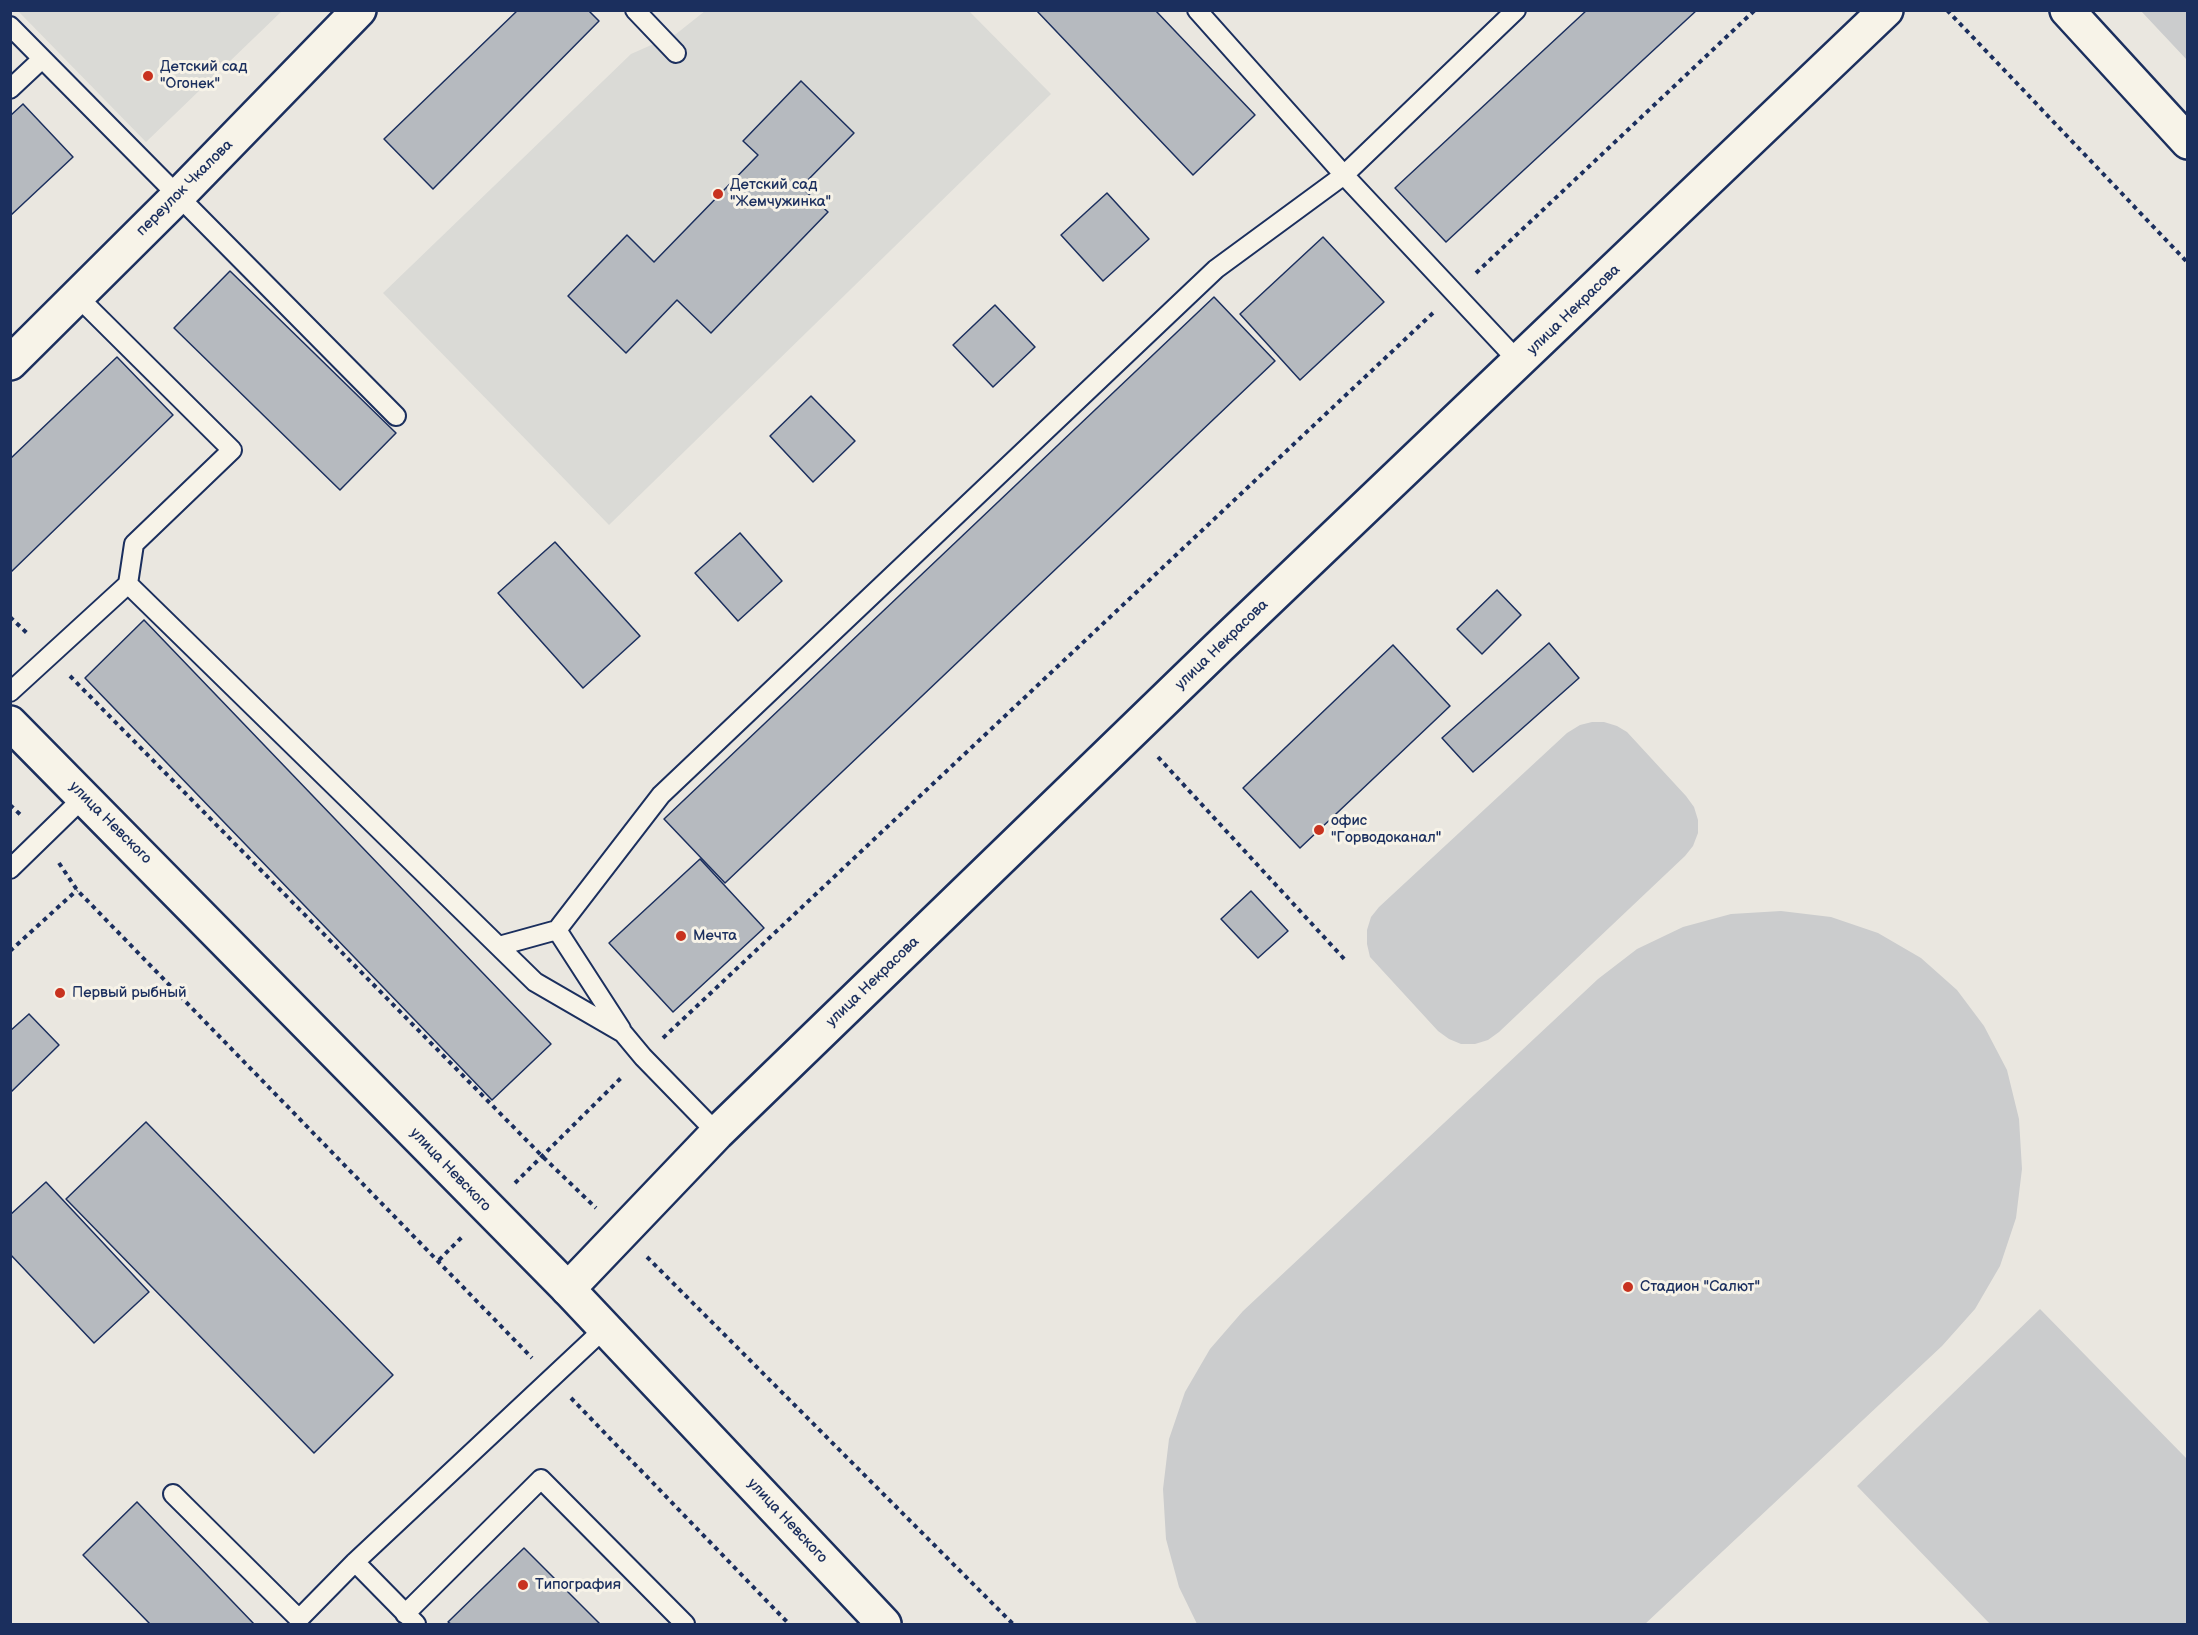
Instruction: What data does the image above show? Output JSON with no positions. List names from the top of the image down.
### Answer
{
  "streets": {
    "street": ["переулок Чкалова", "улица Некрасова", "улица Невского"]
  },
  "crossings": [
    ["улица Некрасова", "улица Невского"]
  ],
  "places": [
    "Детский сад \"Огонек\"",
    "Детский сад \"Жемчужинка\"",
    "офис \"Горводоканал\"",
    "Мечта",
    "Первый рыбный",
    "Стадион \"Салют\"",
    "Типография"
  ]
}
